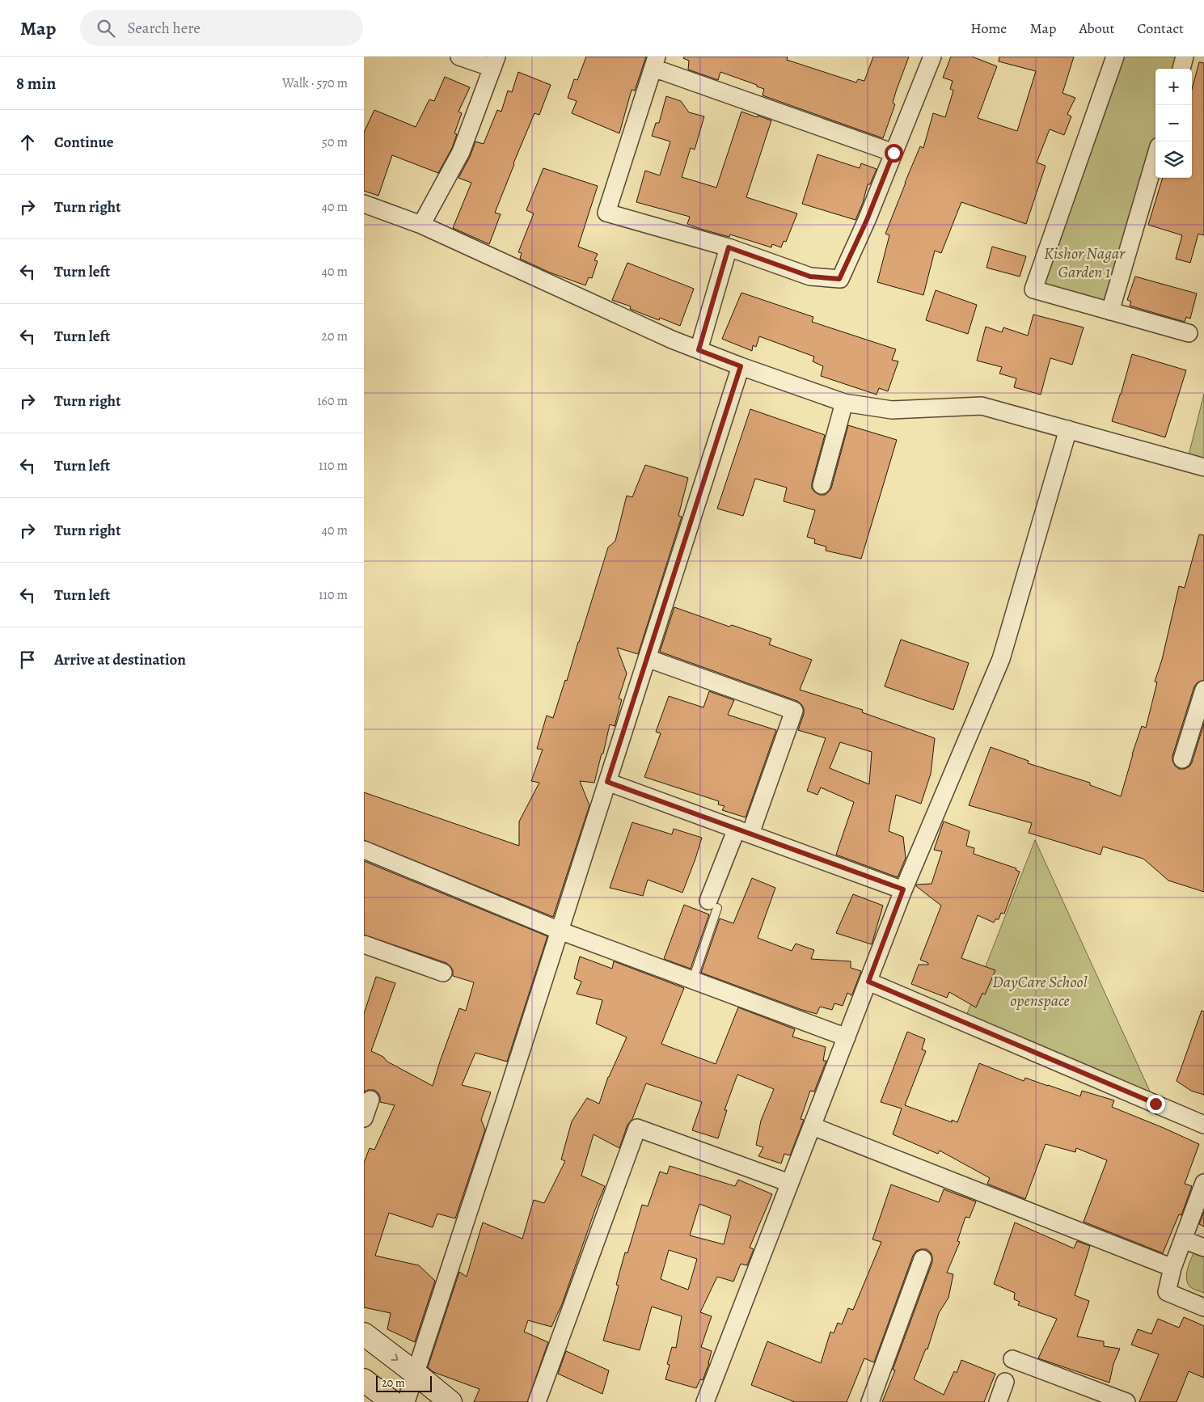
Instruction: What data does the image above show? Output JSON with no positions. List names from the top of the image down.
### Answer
{
  "parks": ["Kishor Nagar Garden 1", "DayCare School openspace"],
  "scale_bar": "20 m",
  "page": {
    "header": "Map",
    "search": "Search here",
    "nav": [
      "Home",
      "Map",
      "About",
      "Contact"
    ],
    "heading": ["8 min", "Walk · 570 m"],
    "map_buttons": ["+", "−"],
    "list": [
      ["Continue", "50 m"],
      ["Turn right", "40 m"],
      ["Turn left", "40 m"],
      ["Turn left", "20 m"],
      ["Turn right", "160 m"],
      ["Turn left", "110 m"],
      ["Turn right", "40 m"],
      ["Turn left", "110 m"],
      "Arrive at destination"
    ],
    "scale": "20 m"
  }
}
